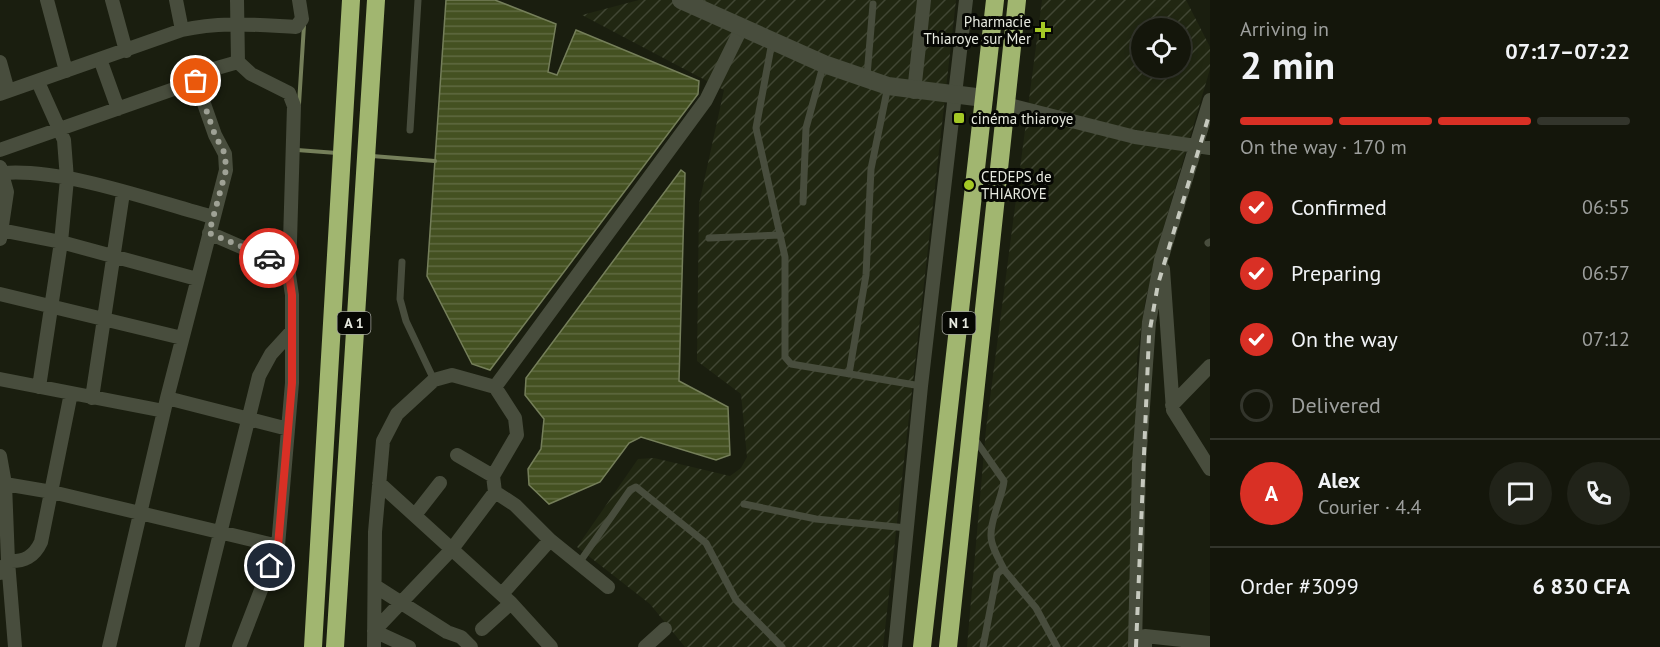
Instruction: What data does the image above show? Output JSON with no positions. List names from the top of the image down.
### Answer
{
  "streets": {
    "highway": ["A 1", "N 1"]
  },
  "places": {
    "health": ["Pharmacie Thiaroye sur Mer"],
    "transit": ["cinéma thiaroye"],
    "other": ["CEDEPS de THIAROYE"]
  },
  "page": {
    "heading": ["2 min", "Arriving in", "07:17–07:22"],
    "panel": [
      "Alex",
      "Courier · 4.4",
      "Order #3099",
      "6 830 CFA"
    ],
    "bar": "On the way · 170 m",
    "list": [
      ["Confirmed", "06:55"],
      ["Preparing", "06:57"],
      ["On the way", "07:12"],
      "Delivered"
    ],
    "round": "A"
  }
}
